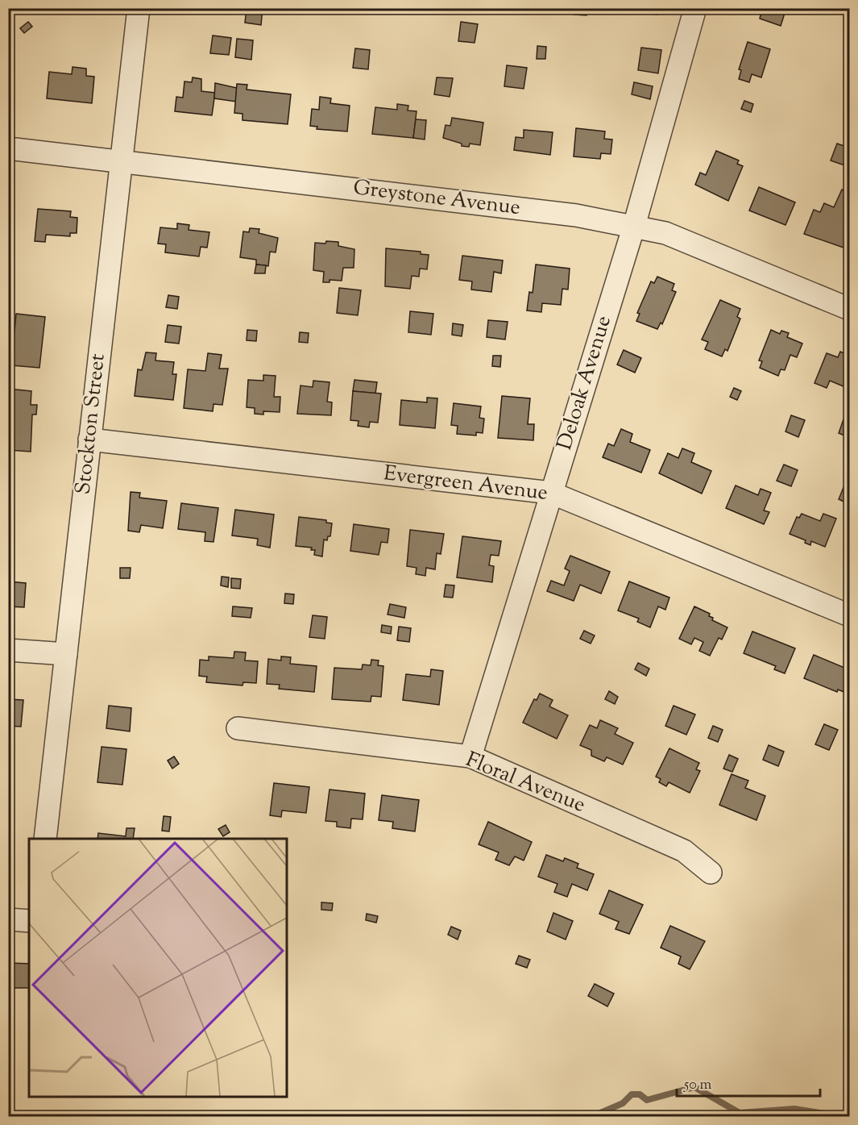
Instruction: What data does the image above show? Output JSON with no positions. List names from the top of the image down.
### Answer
{
  "streets": {
    "street": [
      "Greystone Avenue",
      "Deloak Avenue",
      "Stockton Street",
      "Evergreen Avenue",
      "Floral Avenue"
    ]
  },
  "crossings": [
    ["Greystone Avenue", "Deloak Avenue"],
    ["Greystone Avenue", "Stockton Street"],
    ["Deloak Avenue", "Evergreen Avenue"],
    ["Deloak Avenue", "Floral Avenue"],
    ["Stockton Street", "Evergreen Avenue"]
  ],
  "scale_bar": "50 m"
}
